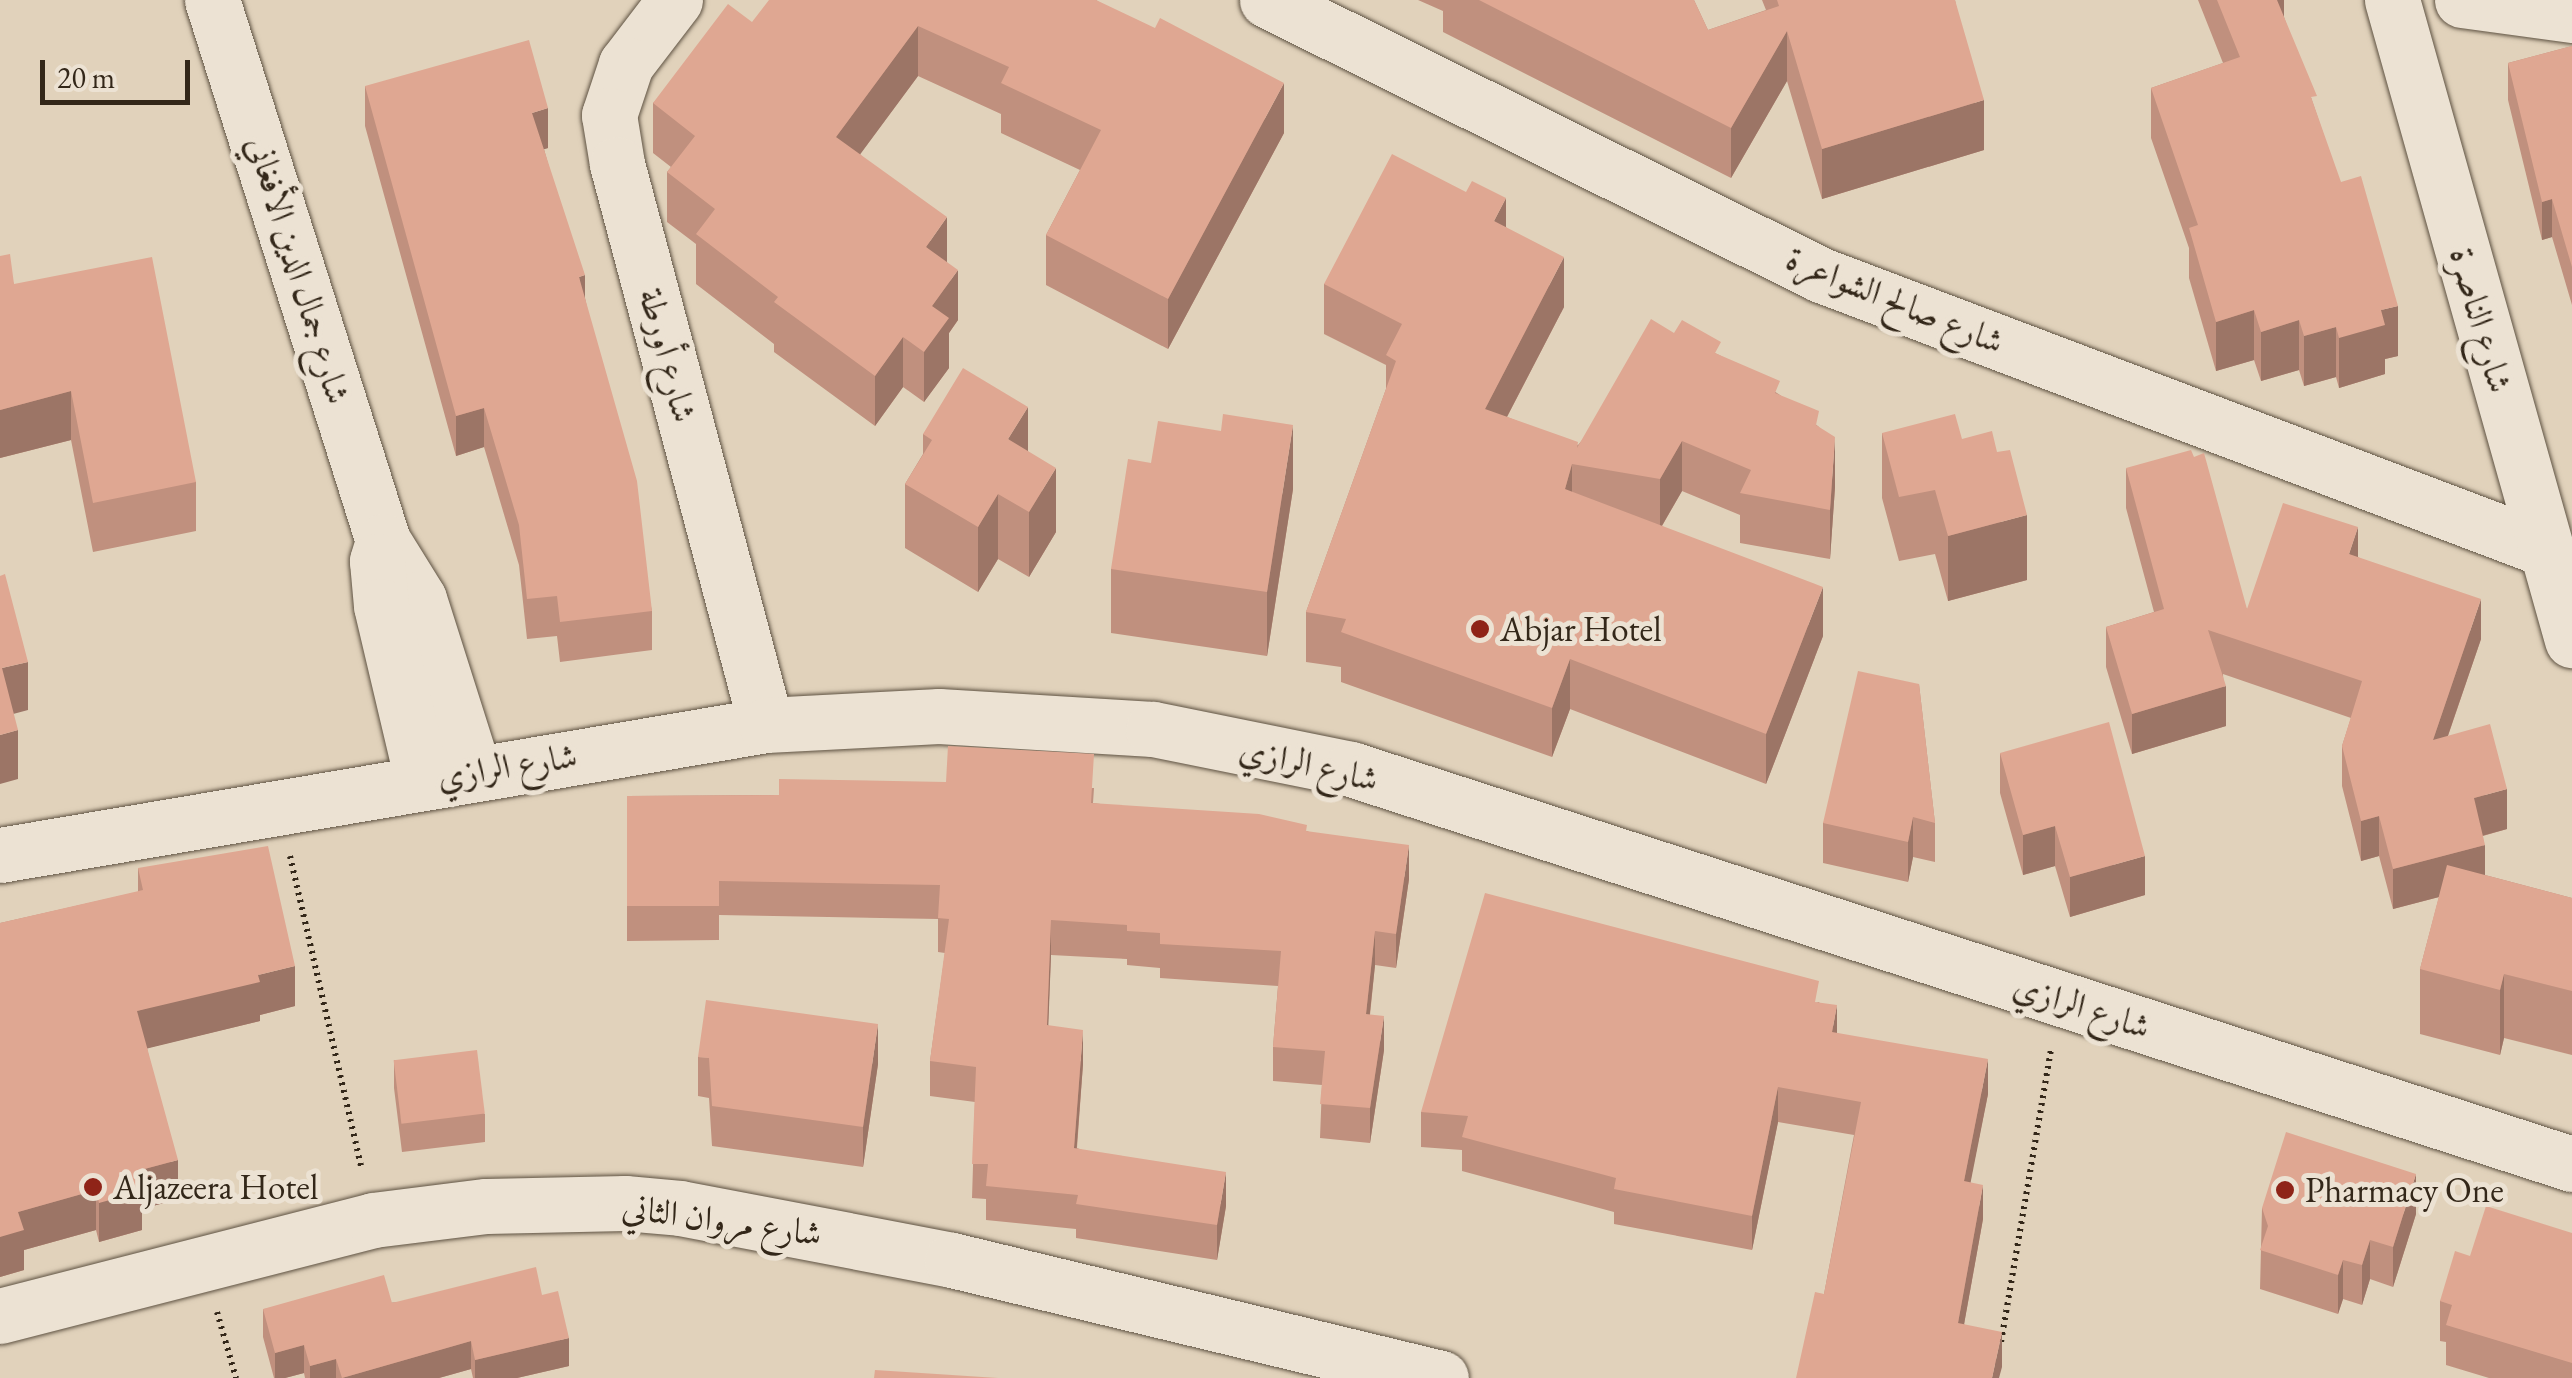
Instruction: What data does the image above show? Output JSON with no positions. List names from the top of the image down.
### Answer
{
  "streets": {
    "street": [
      "شارع جمال الدين الأفغاني",
      "شارع صالح الشواعرة",
      "شارع الناصرة",
      "شارع أورطة",
      "شارع الرازي",
      "شارع مروان الثاني"
    ]
  },
  "crossings": [
    ["شارع جمال الدين الأفغاني", "شارع الرازي"],
    ["شارع صالح الشواعرة", "شارع الناصرة"],
    ["شارع أورطة", "شارع الرازي"]
  ],
  "places": ["Abjar Hotel", "Aljazeera Hotel", "Pharmacy One"],
  "scale_bar": "20 m"
}
